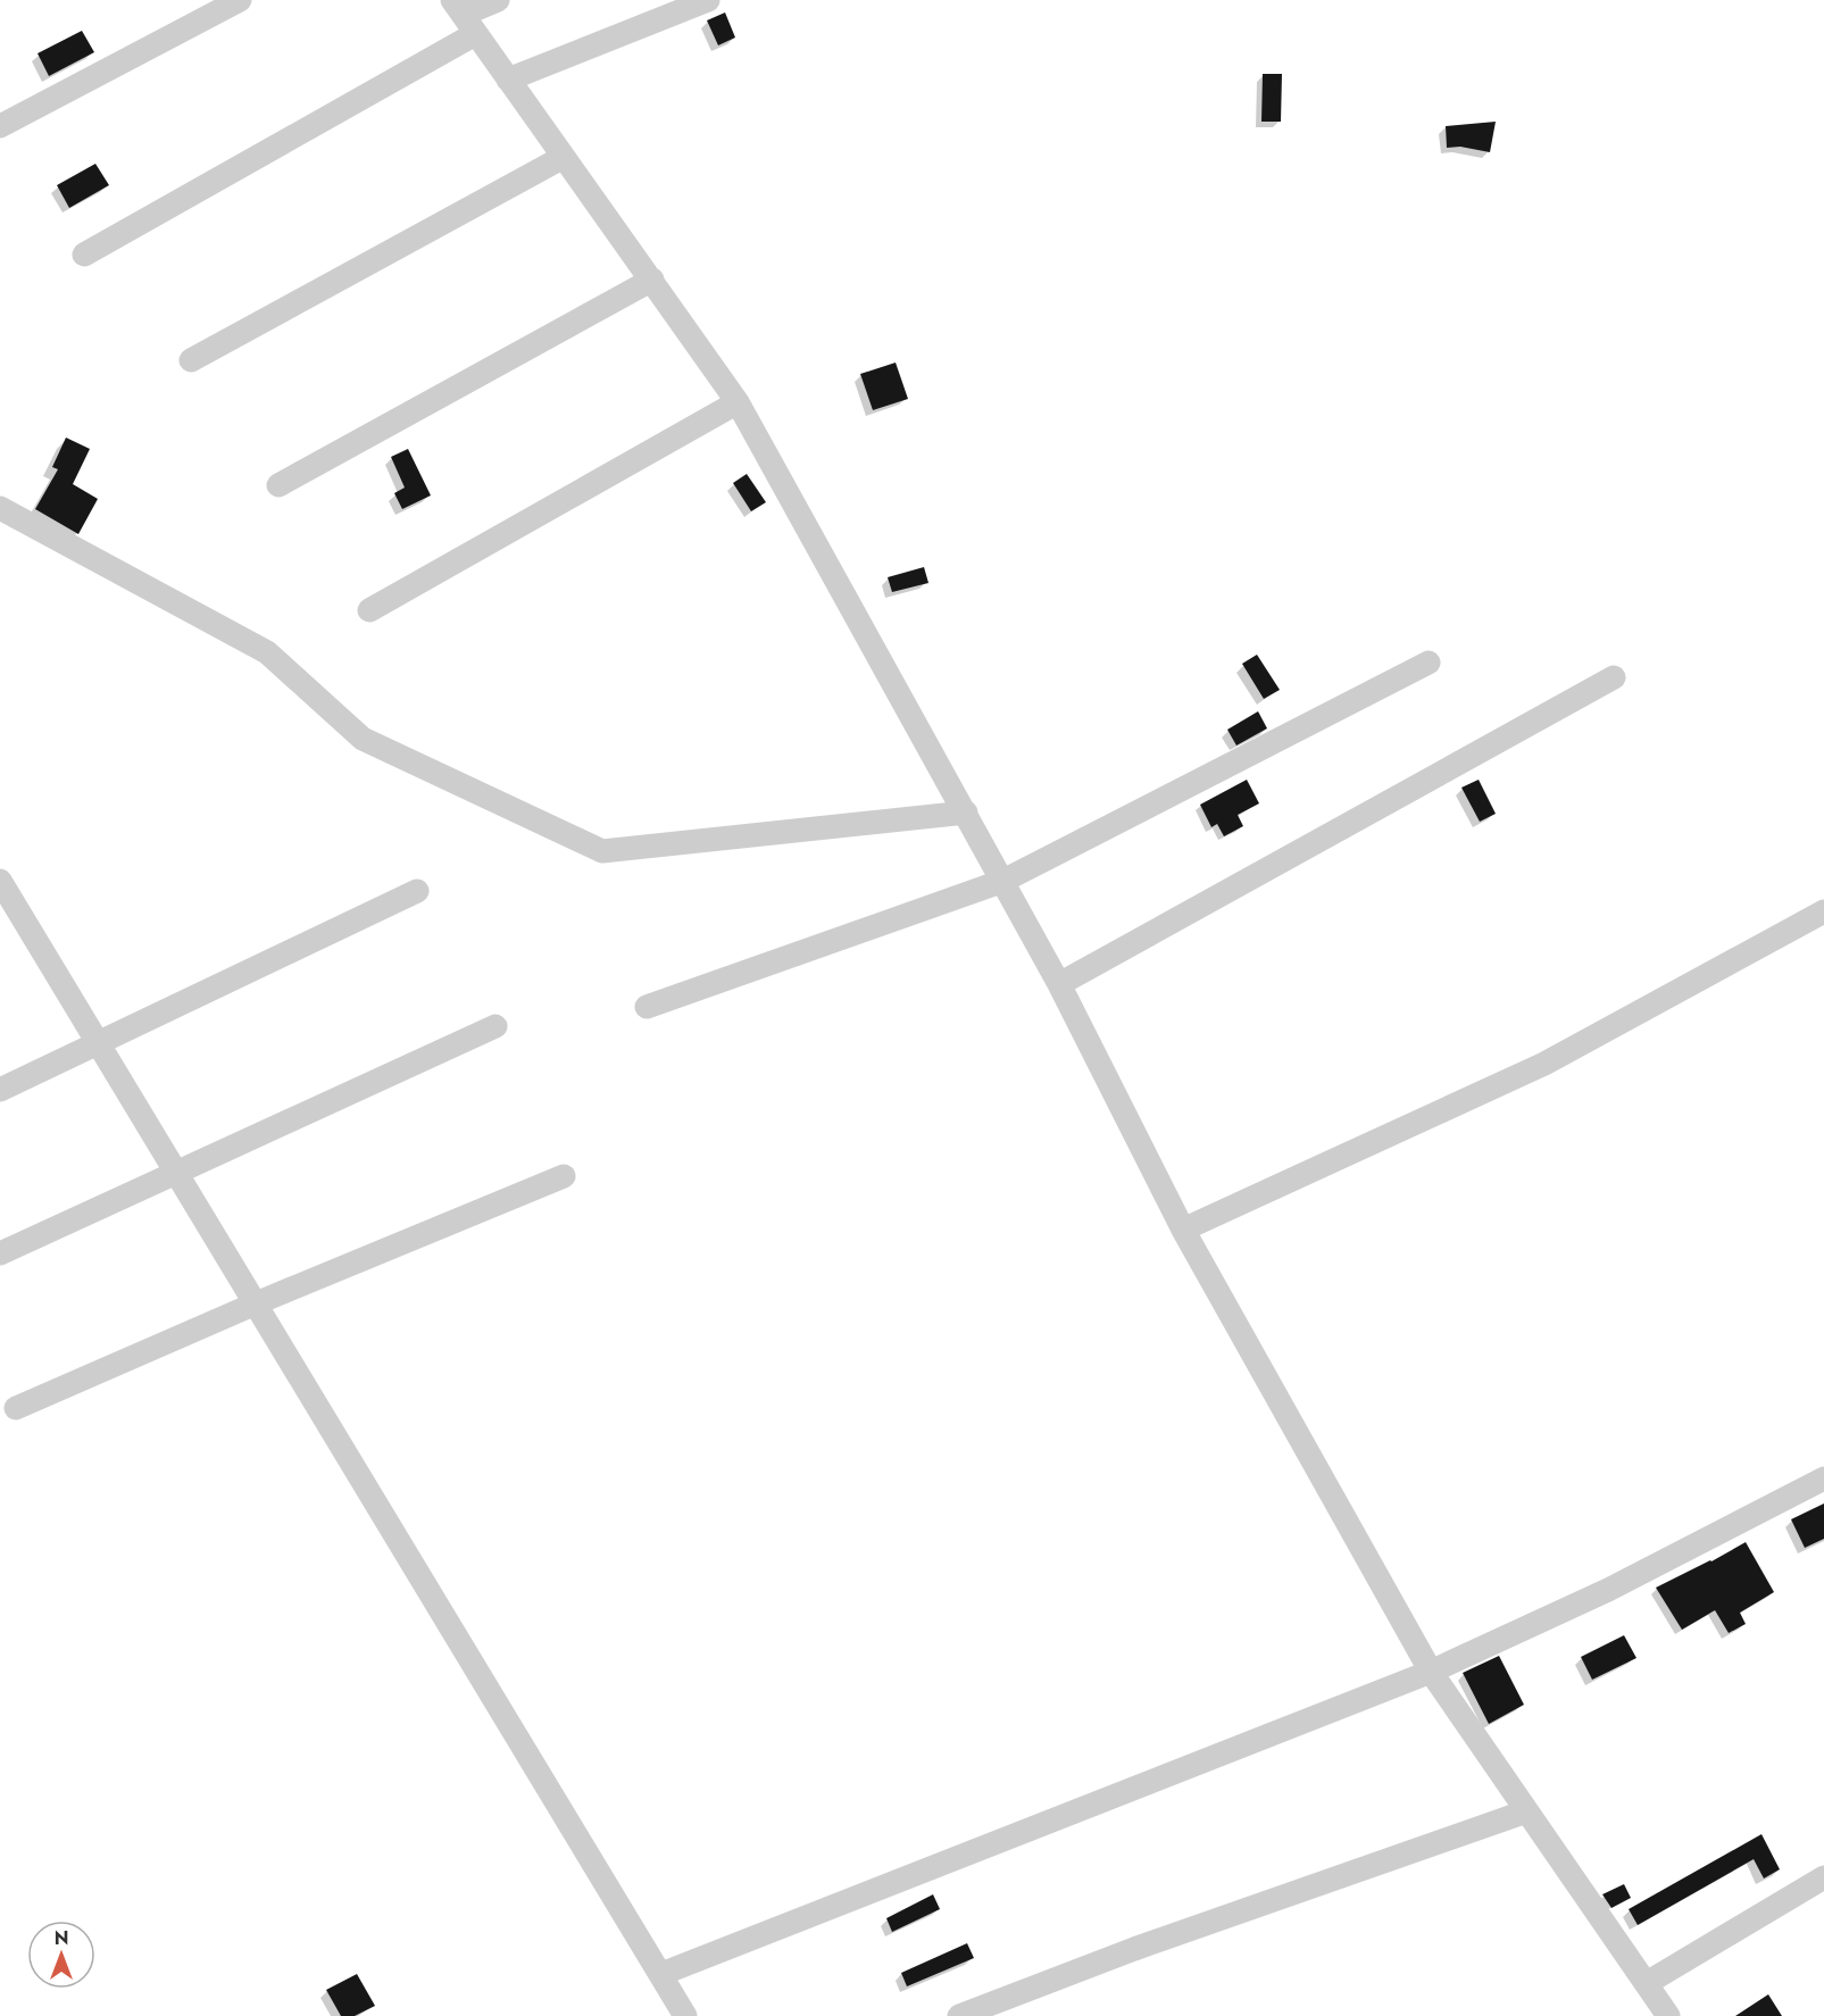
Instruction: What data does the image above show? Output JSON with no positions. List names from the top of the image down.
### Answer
{
  "north": "top"
}
